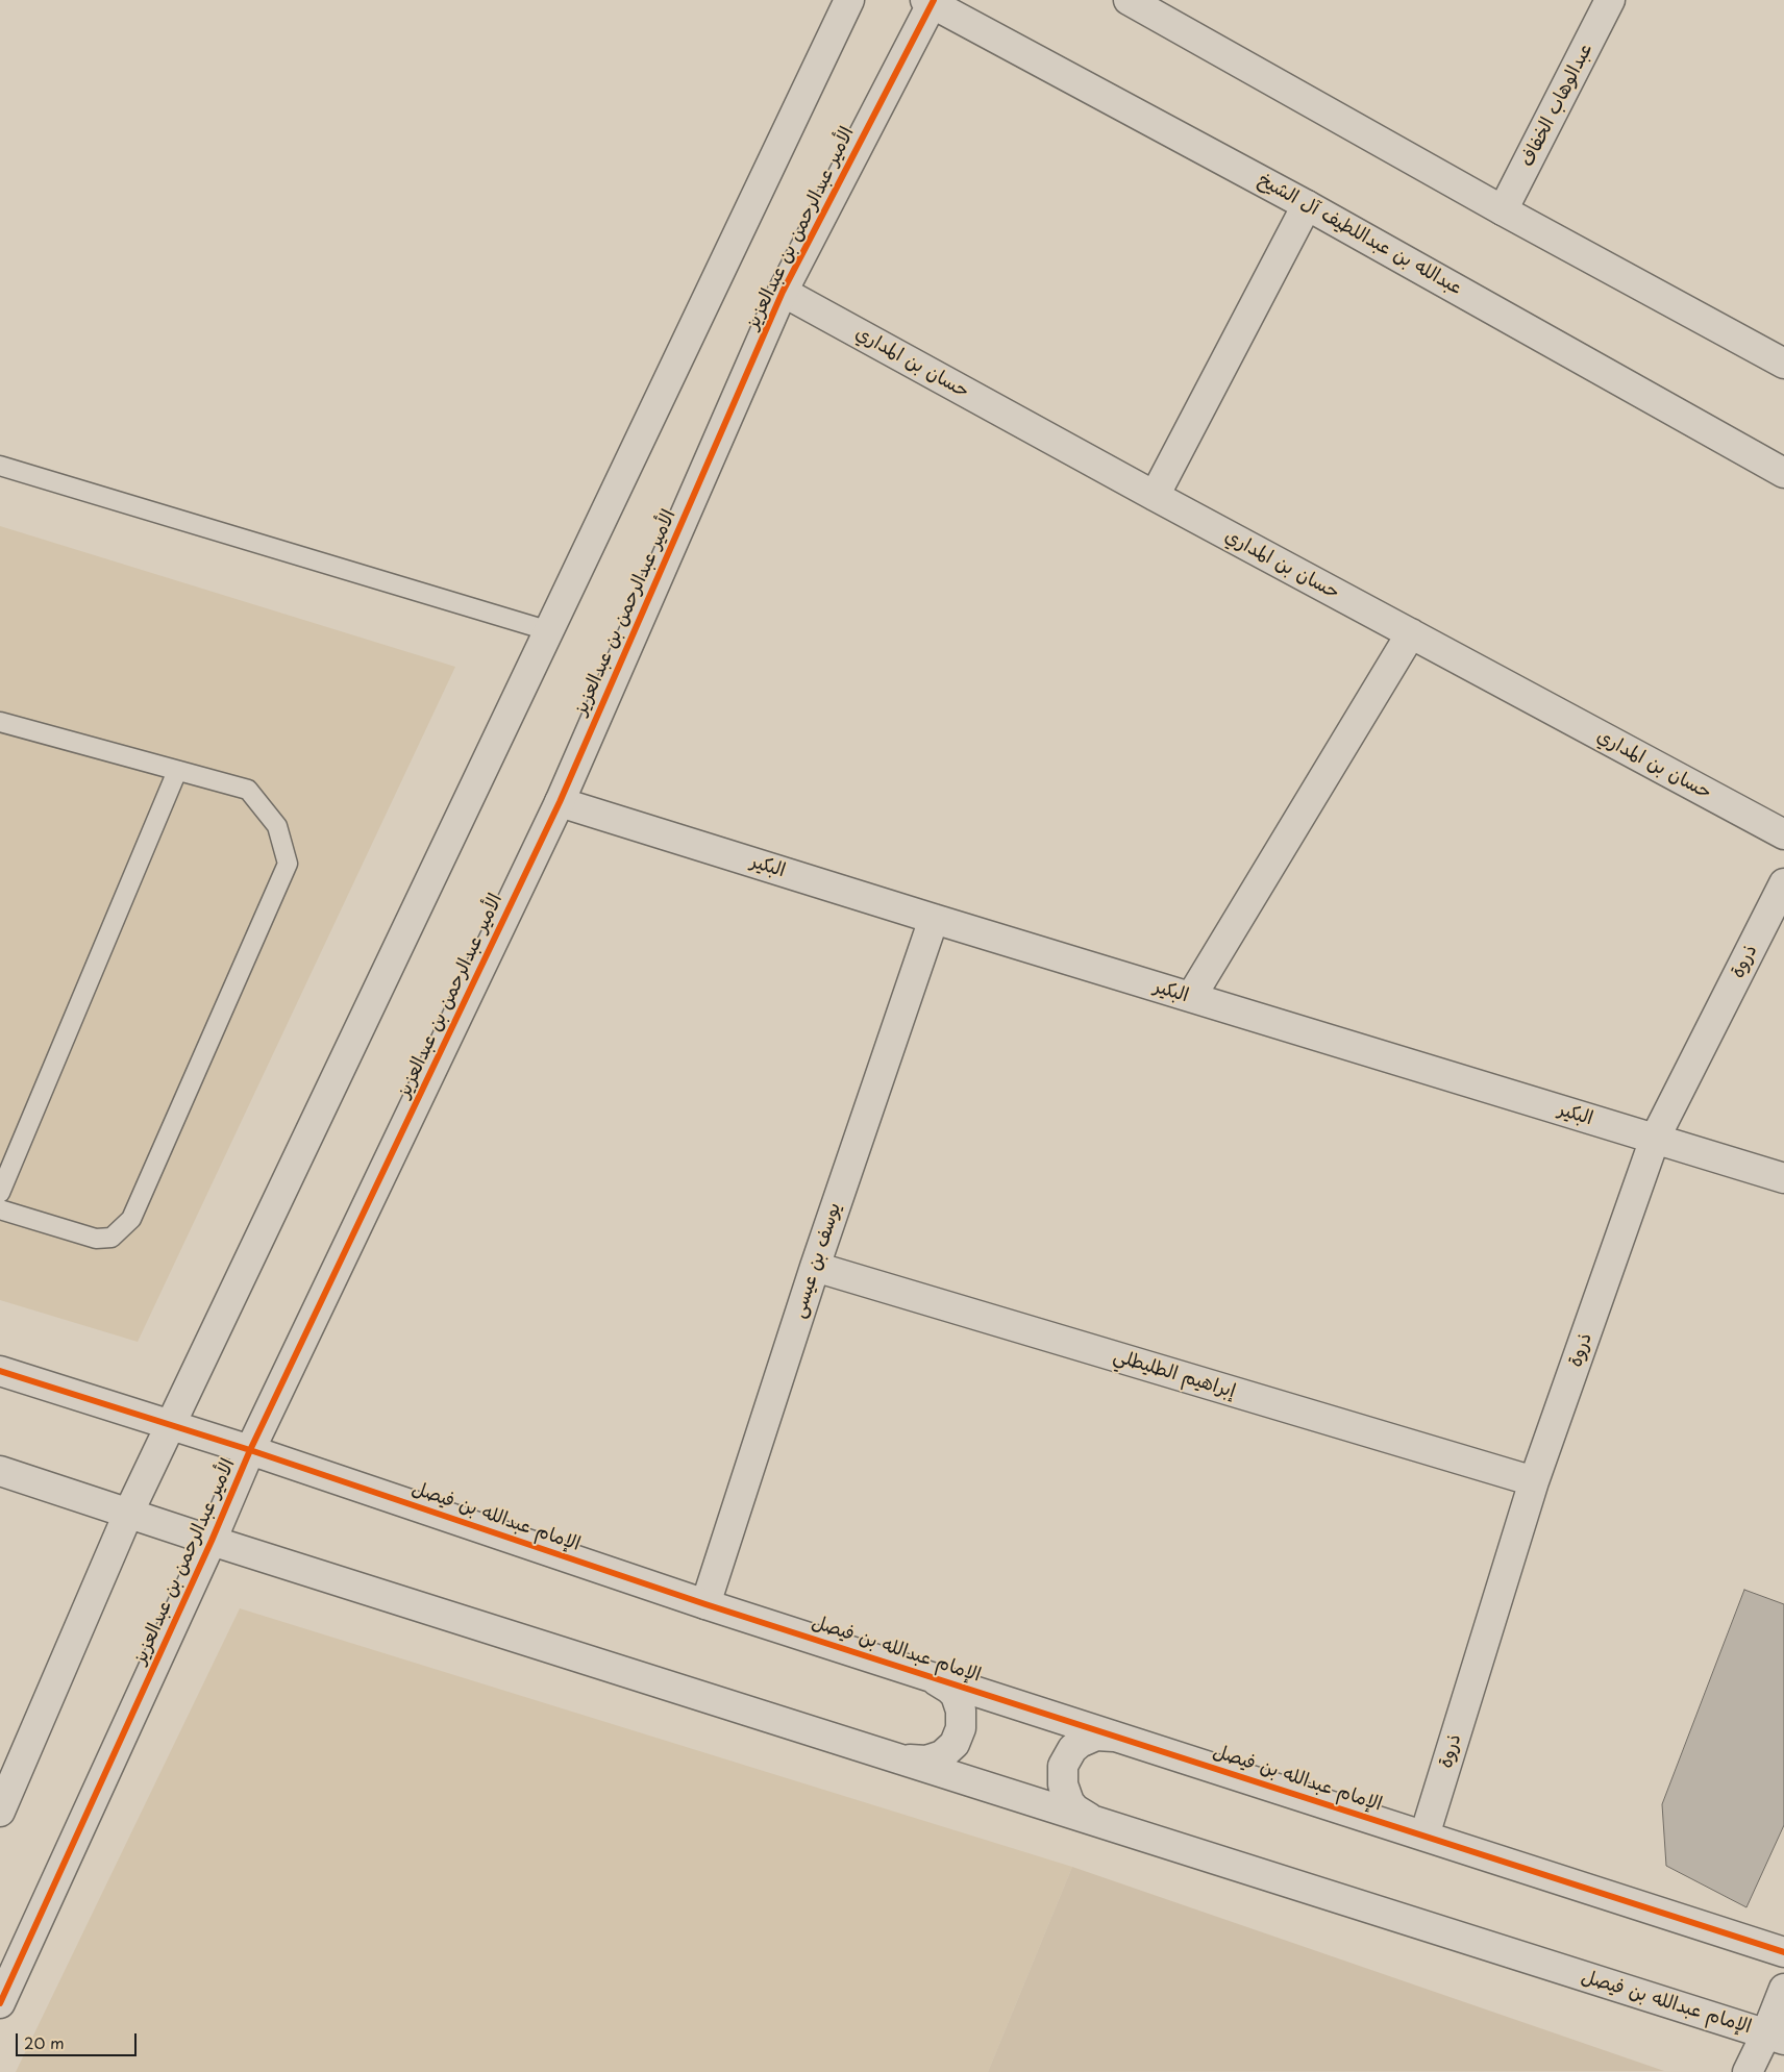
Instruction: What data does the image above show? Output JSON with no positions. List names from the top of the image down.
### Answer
{
  "streets": {
    "street": [
      "عبدالوهاب الخفاف",
      "الأمير عبدالرحمن بن عبدالعزيز",
      "عبدالله بن عبداللطيف آل الشيخ",
      "حسان بن المداري",
      "البكير",
      "ذروة",
      "يوسف بن عيسى",
      "إبراهيم الطليطلي",
      "الإمام عبدالله بن فيصل"
    ]
  },
  "crossings": [
    ["الأمير عبدالرحمن بن عبدالعزيز", "عبدالله بن عبداللطيف آل الشيخ"],
    ["الأمير عبدالرحمن بن عبدالعزيز", "حسان بن المداري"],
    ["الأمير عبدالرحمن بن عبدالعزيز", "البكير"],
    ["الأمير عبدالرحمن بن عبدالعزيز", "الإمام عبدالله بن فيصل"],
    ["البكير", "ذروة"],
    ["البكير", "يوسف بن عيسى"],
    ["ذروة", "إبراهيم الطليطلي"],
    ["ذروة", "الإمام عبدالله بن فيصل"],
    ["يوسف بن عيسى", "إبراهيم الطليطلي"],
    ["يوسف بن عيسى", "الإمام عبدالله بن فيصل"]
  ],
  "scale_bar": "20 m"
}
